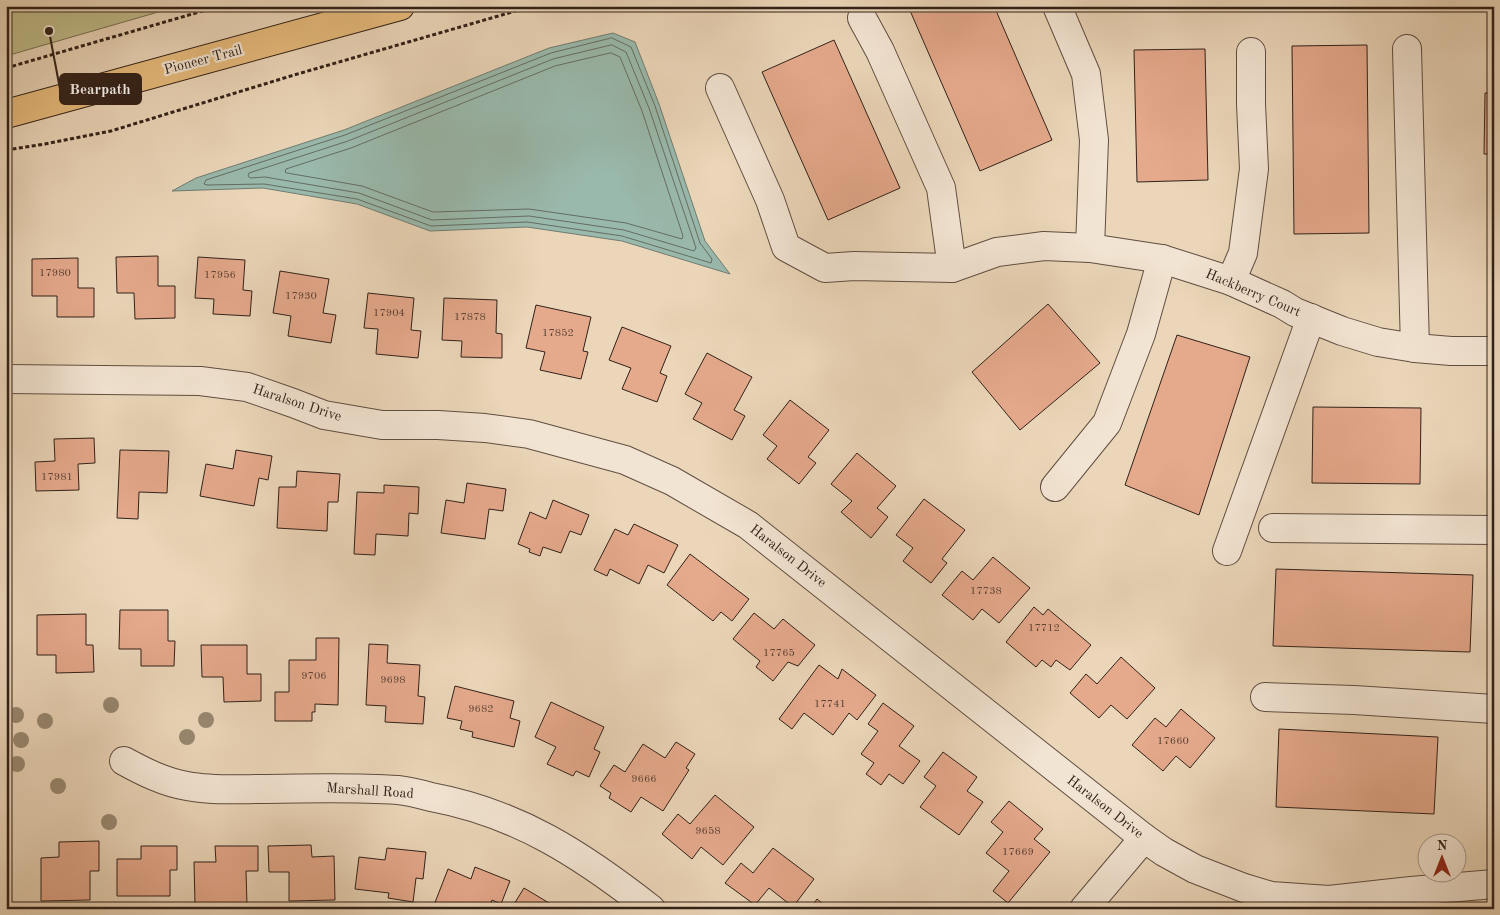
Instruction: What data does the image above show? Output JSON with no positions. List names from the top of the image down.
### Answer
{
  "streets": {
    "main road": ["Pioneer Trail"],
    "street": ["Hackberry Court", "Haralson Drive", "Marshall Road"]
  },
  "places": ["Bearpath"],
  "house_numbers": [
    "17980",
    "17956",
    "17930",
    "17904",
    "17878",
    "17852",
    "17981",
    "17738",
    "17712",
    "17765",
    "9706",
    "9698",
    "17741",
    "9682",
    "17660",
    "9666",
    "9658",
    "17669"
  ],
  "north": "top"
}
